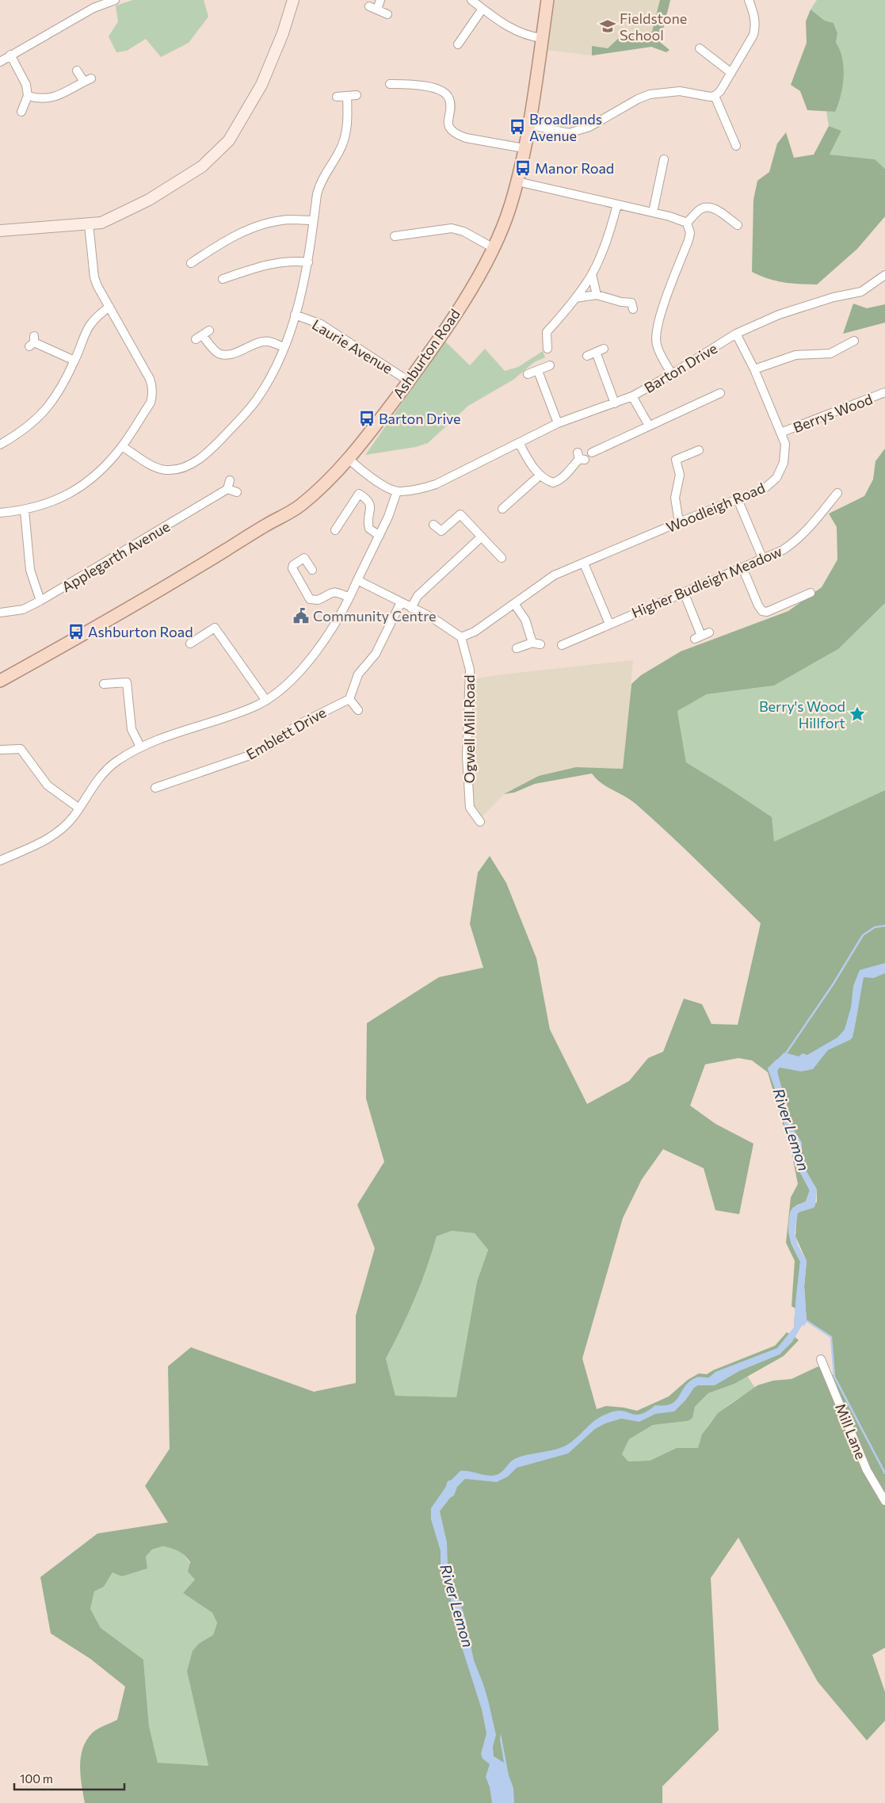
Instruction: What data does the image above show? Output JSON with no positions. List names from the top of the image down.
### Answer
{
  "streets": {
    "main road": ["Ashburton Road"],
    "street": [
      "Laurie Avenue",
      "Barton Drive",
      "Berrys Wood",
      "Woodleigh Road",
      "Applegarth Avenue",
      "Higher Budleigh Meadow",
      "Ogwell Mill Road",
      "Emblett Drive",
      "Mill Lane"
    ]
  },
  "crossings": [
    ["Laurie Avenue", "Ashburton Road"],
    ["Barton Drive", "Woodleigh Road"],
    ["Berrys Wood", "Woodleigh Road"],
    ["Woodleigh Road", "Ogwell Mill Road"]
  ],
  "water": ["River Lemon"],
  "places": {
    "school or university": ["Fieldstone School"],
    "bus stop": [
      "Broadlands Avenue",
      "Manor Road",
      "Barton Drive",
      "Ashburton Road"
    ],
    "public building": ["Community Centre"],
    "place": ["Berry's Wood Hillfort"]
  },
  "scale_bar": "100 m"
}
